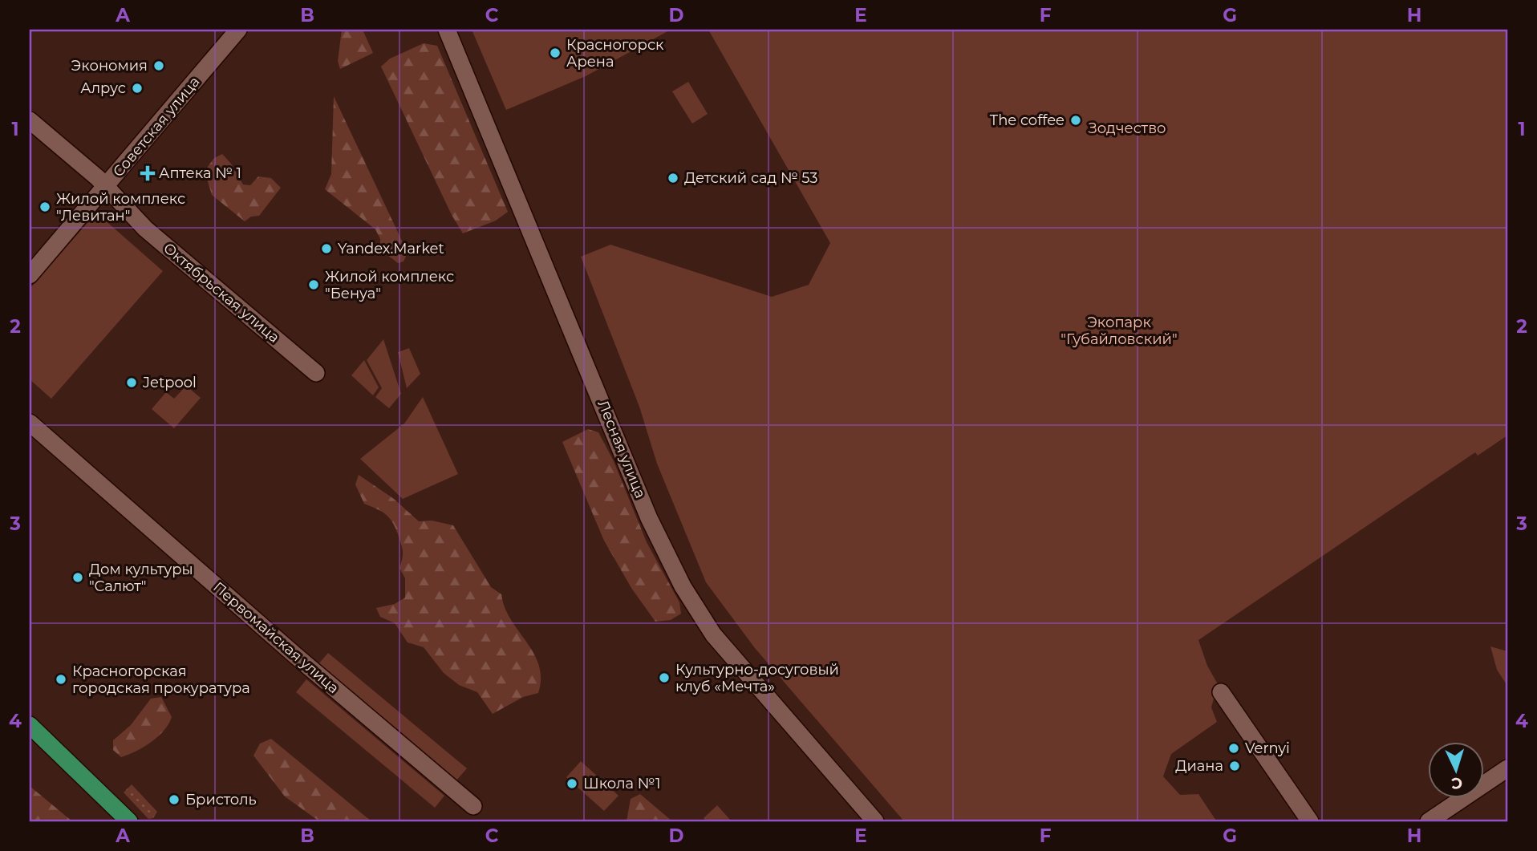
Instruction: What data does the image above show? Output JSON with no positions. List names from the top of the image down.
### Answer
{
  "streets": {
    "street": [
      "Советская улица",
      "Октябрьская улица",
      "Лесная улица",
      "Первомайская улица"
    ]
  },
  "crossings": [
    ["Советская улица", "Октябрьская улица"]
  ],
  "parks": ["Зодчество", "Экопарк \"Губайловский\""],
  "places": {
    "other": [
      "Красногорск Арена",
      "Экономия",
      "Алрус",
      "The coffee",
      "Детский сад № 53",
      "Жилой комплекс \"Левитан\"",
      "Yandex.Market",
      "Жилой комплекс \"Бенуа\"",
      "Jetpool",
      "Дом культуры \"Салют\"",
      "Культурно-досуговый клуб «Мечта»",
      "Красногорская городская прокуратура",
      "Vernyi",
      "Диана",
      "Школа №1",
      "Бристоль"
    ],
    "health": ["Аптека № 1"]
  },
  "north": "bottom",
  "grid": {
    "columns": [
      "A",
      "B",
      "C",
      "D",
      "E",
      "F",
      "G",
      "H"
    ],
    "rows": [
      "1",
      "2",
      "3",
      "4"
    ]
  }
}
